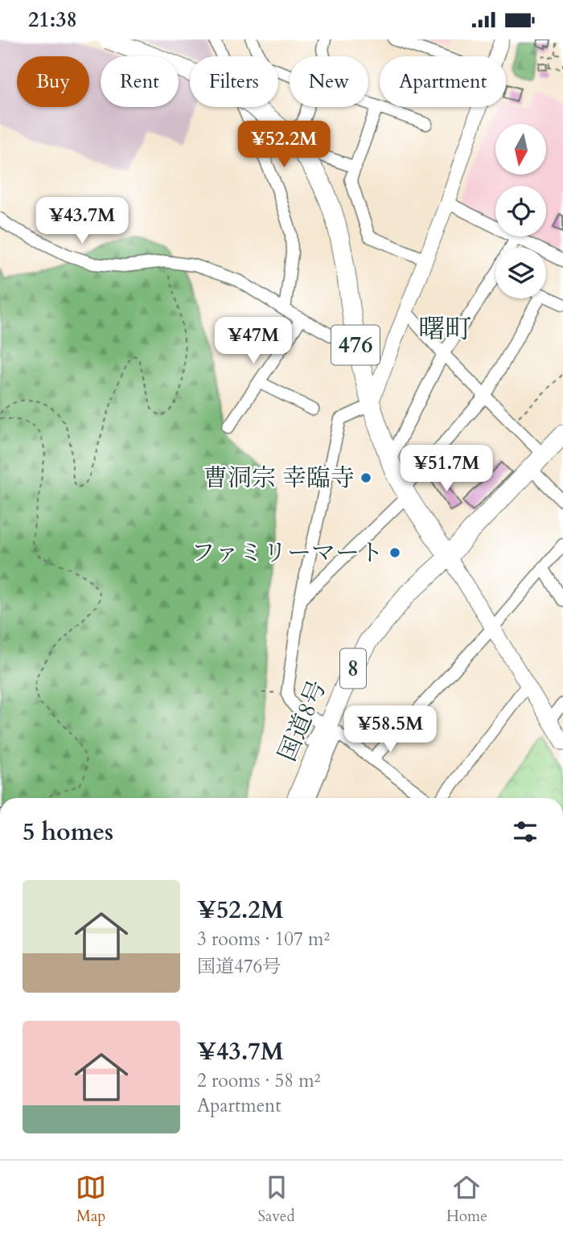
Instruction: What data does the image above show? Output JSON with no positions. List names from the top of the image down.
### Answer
{
  "streets": {
    "highway": ["476", "8", "国道8号"]
  },
  "crossings": [
    ["476", "国道8号"]
  ],
  "districts": ["曙町"],
  "places": ["曹洞宗 幸臨寺", "ファミリーマート"],
  "north": "bottom",
  "page": {
    "status": "21:38",
    "chip": [
      "Buy",
      "Rent",
      "Filters",
      "New",
      "Apartment"
    ],
    "price": [
      "¥52.2M",
      "¥43.7M",
      "¥47M",
      "¥51.7M",
      "¥58.5M"
    ],
    "heading": "5 homes",
    "list": [
      {
        "name": "¥52.2M",
        "note": "3 rooms · 107 m² · 国道476号"
      },
      {
        "name": "¥43.7M",
        "note": "2 rooms · 58 m² · Apartment"
      }
    ],
    "tabs": ["Map", "Saved", "Home"]
  }
}
